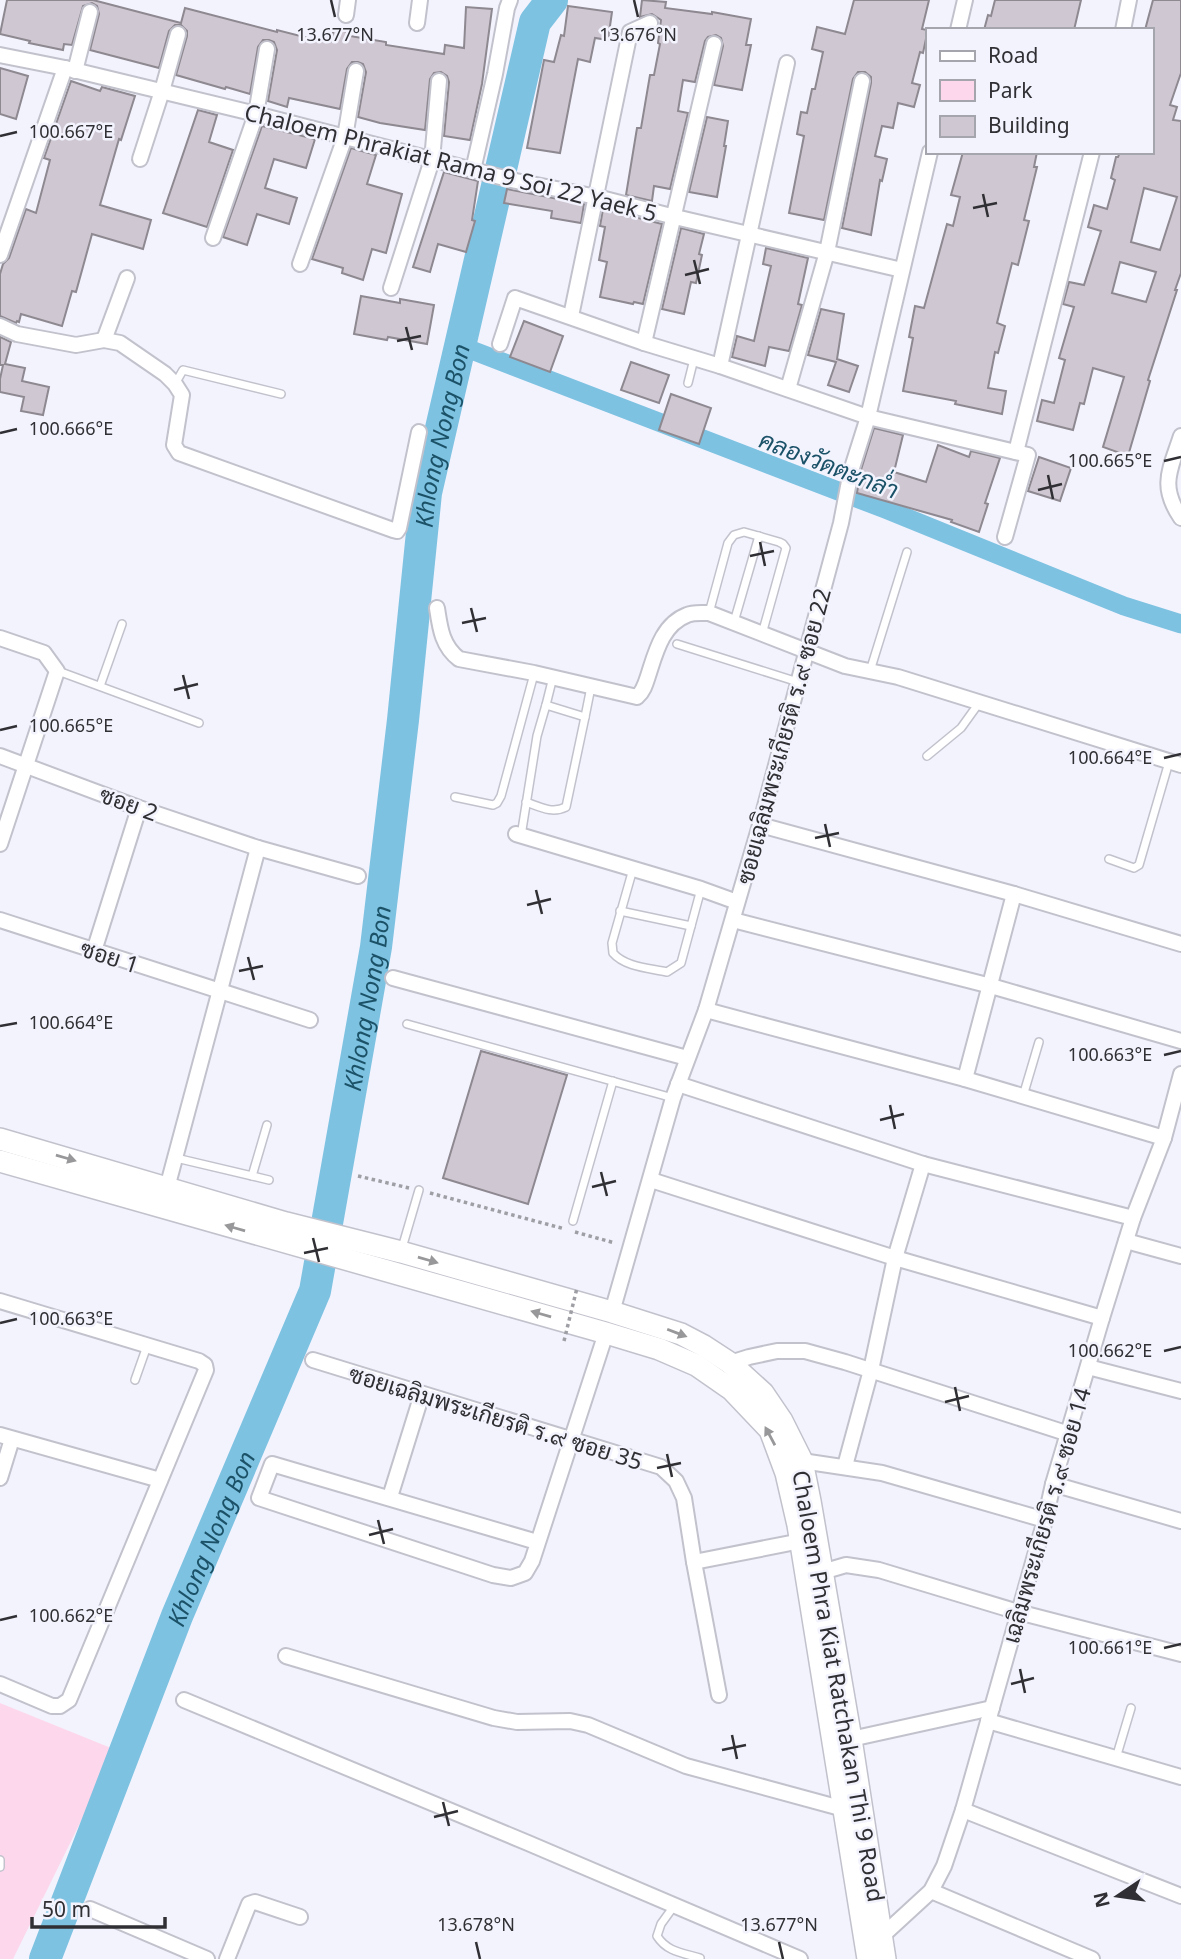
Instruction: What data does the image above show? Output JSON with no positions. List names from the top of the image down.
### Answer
{
  "streets": {
    "main road": ["Chaloem Phra Kiat Ratchakan Thi 9 Road"],
    "street": [
      "Chaloem Phrakiat Rama 9 Soi 22 Yaek 5",
      "ซอยเฉลิมพระเกียรติ ร.๙ ซอย 22",
      "ซอย 2",
      "ซอย 1",
      "ซอยเฉลิมพระเกียรติ ร.๙ ซอย 35",
      "เฉลิมพระเกียรติ ร.๙ ซอย 14"
    ]
  },
  "crossings": [
    ["Chaloem Phrakiat Rama 9 Soi 22 Yaek 5", "ซอยเฉลิมพระเกียรติ ร.๙ ซอย 22"],
    ["ซอยเฉลิมพระเกียรติ ร.๙ ซอย 22", "ซอยเฉลิมพระเกียรติ ร.๙ ซอย 35"],
    ["ซอยเฉลิมพระเกียรติ ร.๙ ซอย 22", "Chaloem Phra Kiat Ratchakan Thi 9 Road"],
    ["เฉลิมพระเกียรติ ร.๙ ซอย 14", "Chaloem Phra Kiat Ratchakan Thi 9 Road"]
  ],
  "water": ["Khlong Nong Bon", "คลองวัดตะกล่ำ"],
  "legend": ["Road", "Park", "Building"],
  "scale_bar": "50 m",
  "north": "left",
  "coordinates": [
    "13.677°N",
    "13.676°N",
    "100.667°E",
    "100.666°E",
    "100.665°E",
    "100.664°E",
    "100.663°E",
    "100.662°E",
    "100.661°E",
    "13.678°N"
  ]
}
